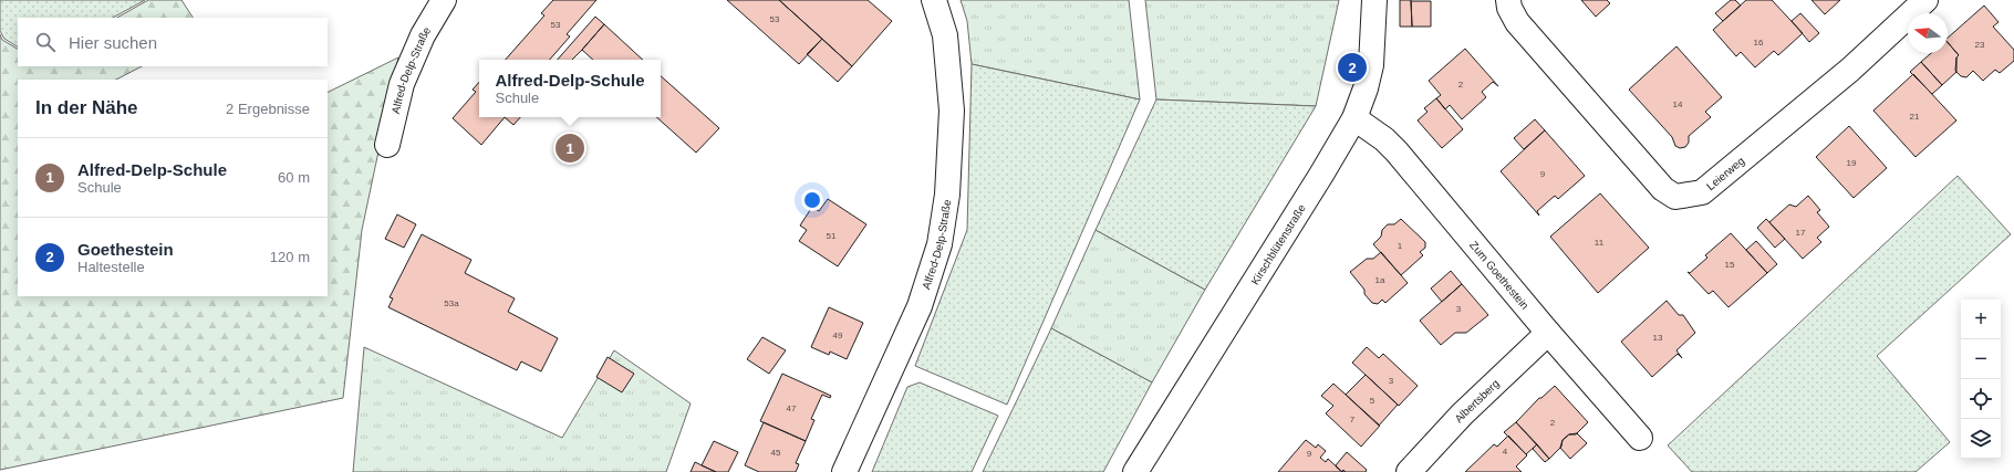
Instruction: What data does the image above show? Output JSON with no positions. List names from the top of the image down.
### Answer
{
  "streets": {
    "street": [
      "Alfred-Delp-Straße",
      "Leierweg",
      "Kirschblütenstraße",
      "Zum Goethestein",
      "Albertsberg"
    ]
  },
  "crossings": [
    ["Kirschblütenstraße", "Zum Goethestein"],
    ["Zum Goethestein", "Albertsberg"]
  ],
  "house_numbers": [
    "53",
    "53",
    "16",
    "23",
    "2",
    "14",
    "21",
    "19",
    "9",
    "17",
    "51",
    "11",
    "1",
    "15",
    "1a",
    "53a",
    "3",
    "49",
    "13",
    "3",
    "5",
    "47",
    "7",
    "2",
    "4",
    "45",
    "9"
  ],
  "north": "left",
  "page": {
    "search": "Hier suchen",
    "pins": ["2", "1"],
    "popup": ["Alfred-Delp-Schule", "Schule"],
    "heading": ["In der Nähe", "2 Ergebnisse"],
    "list": [
      {
        "mark": "1",
        "name": "Alfred-Delp-Schule",
        "note": "Schule",
        "value": "60 m"
      },
      {
        "mark": "2",
        "name": "Goethestein",
        "note": "Haltestelle",
        "value": "120 m"
      }
    ],
    "map_buttons": ["+", "−"]
  }
}
